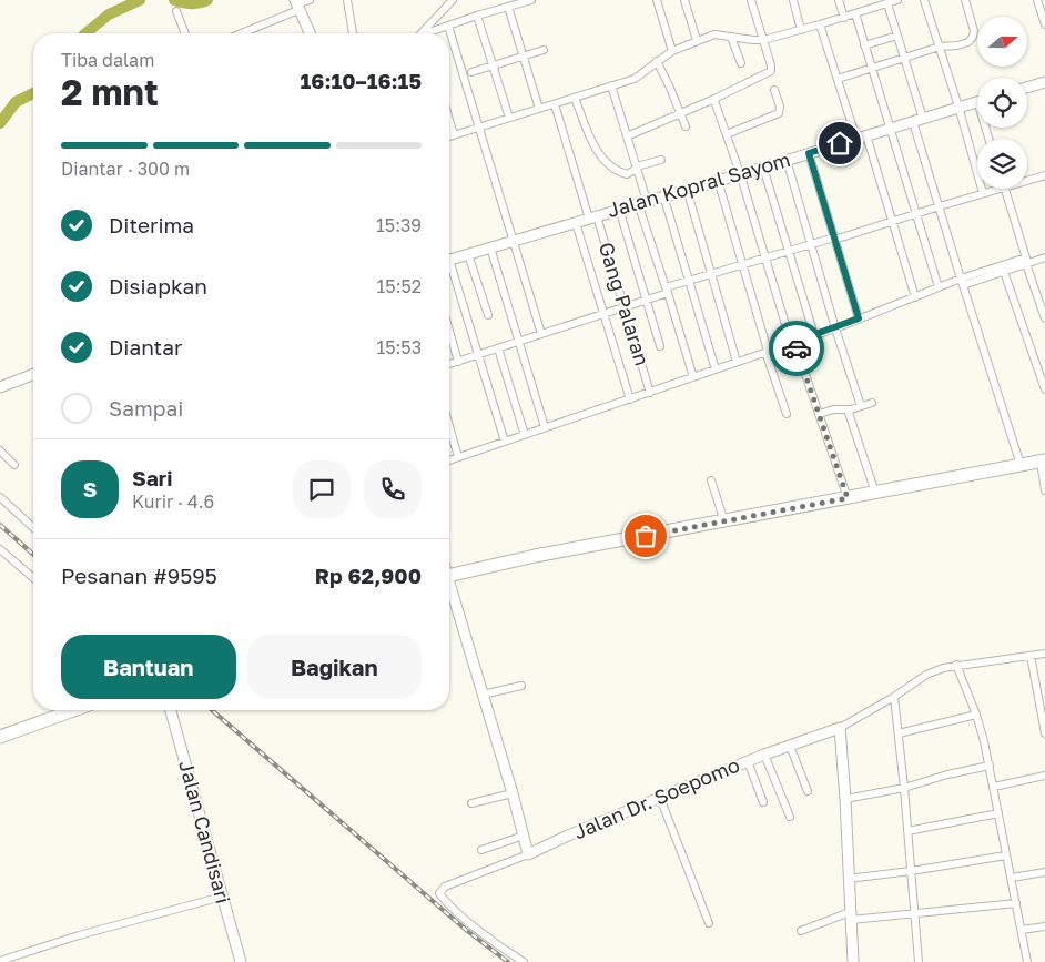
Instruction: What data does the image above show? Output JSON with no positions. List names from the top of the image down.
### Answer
{
  "streets": {
    "street": [
      "Jalan Kopral Sayom",
      "Gang Palaran",
      "Jalan Dr. Soepomo",
      "Jalan Candisari"
    ]
  },
  "crossings": [
    ["Jalan Kopral Sayom", "Gang Palaran"]
  ],
  "north": "right",
  "page": {
    "heading": ["2 mnt", "Tiba dalam", "16:10–16:15"],
    "panel": [
      "Sari",
      "Kurir · 4.6",
      "Pesanan #9595",
      "Rp 62,900"
    ],
    "bar": "Diantar · 300 m",
    "list": [
      ["Diterima", "15:39"],
      ["Disiapkan", "15:52"],
      ["Diantar", "15:53"],
      "Sampai"
    ],
    "round": "S",
    "buttons": ["Bantuan", "Bagikan"]
  }
}
